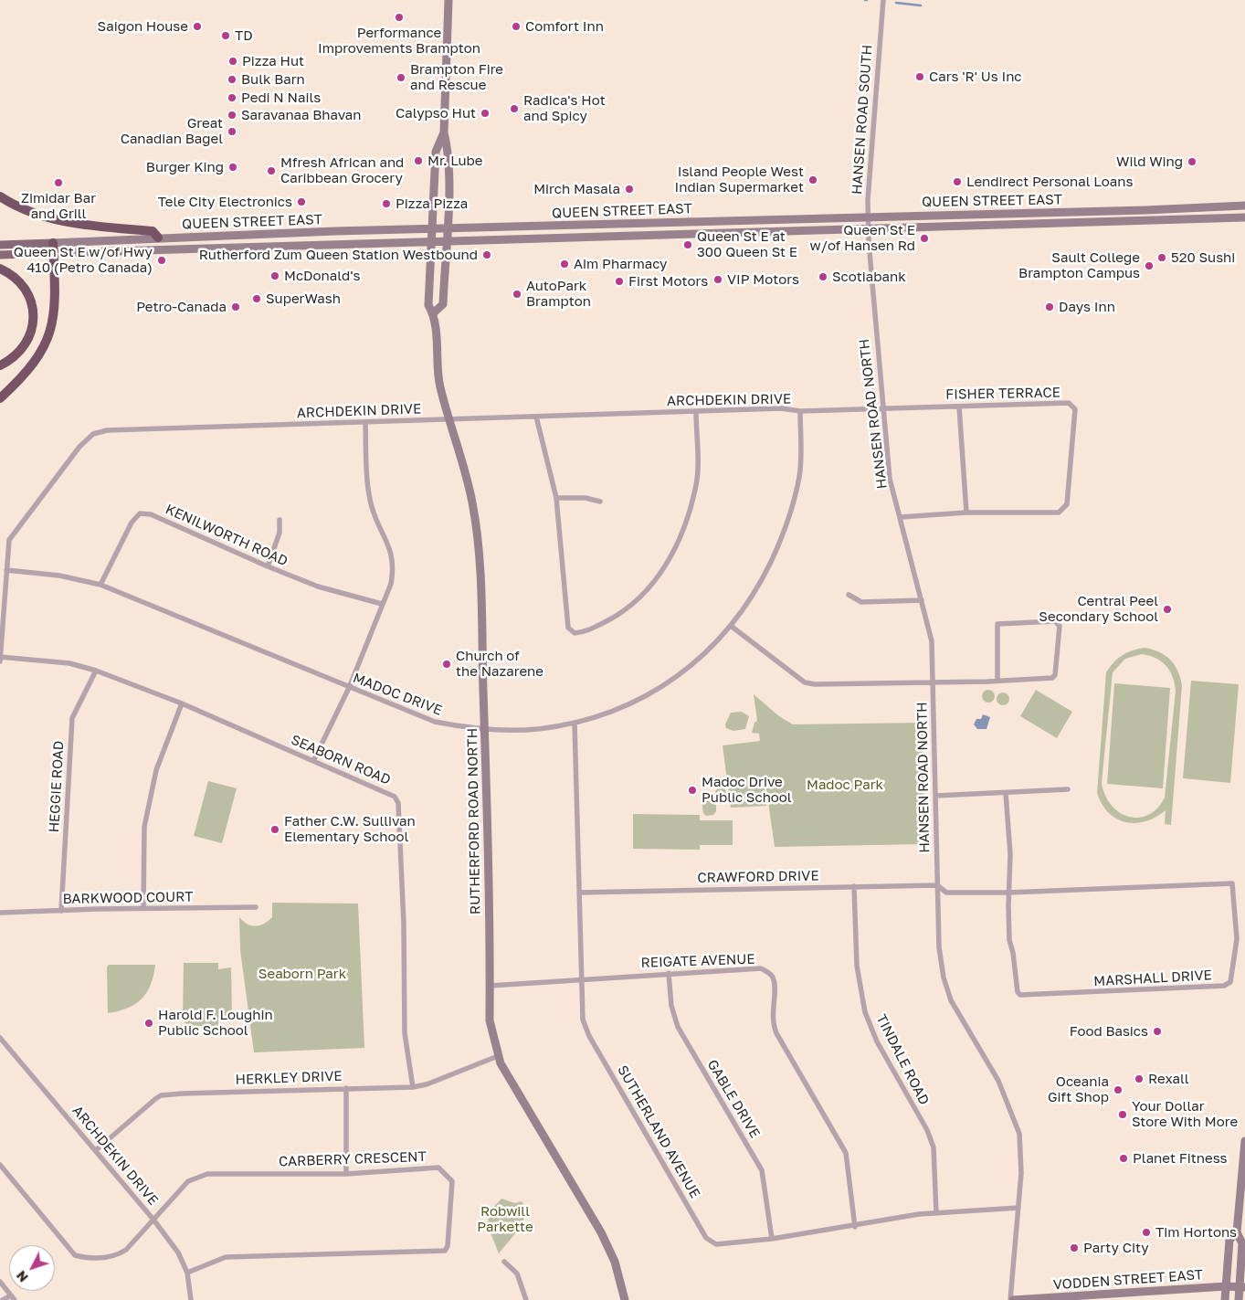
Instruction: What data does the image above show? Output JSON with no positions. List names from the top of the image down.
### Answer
{
  "streets": {
    "main road": ["QUEEN STREET EAST", "RUTHERFORD ROAD NORTH", "VODDEN STREET EAST"],
    "street": [
      "HANSEN ROAD SOUTH",
      "FISHER TERRACE",
      "ARCHDEKIN DRIVE",
      "HANSEN ROAD NORTH",
      "KENILWORTH ROAD",
      "MADOC DRIVE",
      "SEABORN ROAD",
      "HEGGIE ROAD",
      "CRAWFORD DRIVE",
      "BARKWOOD COURT",
      "REIGATE AVENUE",
      "MARSHALL DRIVE",
      "TINDALE ROAD",
      "HERKLEY DRIVE",
      "GABLE DRIVE",
      "SUTHERLAND AVENUE",
      "CARBERRY CRESCENT"
    ]
  },
  "crossings": [
    ["HANSEN ROAD SOUTH", "QUEEN STREET EAST"],
    ["HANSEN ROAD SOUTH", "HANSEN ROAD NORTH"],
    ["QUEEN STREET EAST", "RUTHERFORD ROAD NORTH"],
    ["FISHER TERRACE", "ARCHDEKIN DRIVE"],
    ["FISHER TERRACE", "HANSEN ROAD NORTH"],
    ["ARCHDEKIN DRIVE", "HANSEN ROAD NORTH"],
    ["ARCHDEKIN DRIVE", "MADOC DRIVE"],
    ["ARCHDEKIN DRIVE", "SEABORN ROAD"],
    ["ARCHDEKIN DRIVE", "RUTHERFORD ROAD NORTH"],
    ["ARCHDEKIN DRIVE", "HERKLEY DRIVE"],
    ["ARCHDEKIN DRIVE", "CARBERRY CRESCENT"],
    ["HANSEN ROAD NORTH", "CRAWFORD DRIVE"],
    ["HANSEN ROAD NORTH", "MARSHALL DRIVE"],
    ["HANSEN ROAD NORTH", "SUTHERLAND AVENUE"],
    ["HANSEN ROAD NORTH", "VODDEN STREET EAST"],
    ["KENILWORTH ROAD", "MADOC DRIVE"],
    ["MADOC DRIVE", "RUTHERFORD ROAD NORTH"],
    ["MADOC DRIVE", "SUTHERLAND AVENUE"],
    ["SEABORN ROAD", "HEGGIE ROAD"],
    ["SEABORN ROAD", "HERKLEY DRIVE"],
    ["HEGGIE ROAD", "BARKWOOD COURT"],
    ["RUTHERFORD ROAD NORTH", "REIGATE AVENUE"],
    ["RUTHERFORD ROAD NORTH", "HERKLEY DRIVE"],
    ["CRAWFORD DRIVE", "MARSHALL DRIVE"],
    ["CRAWFORD DRIVE", "TINDALE ROAD"],
    ["CRAWFORD DRIVE", "SUTHERLAND AVENUE"],
    ["REIGATE AVENUE", "GABLE DRIVE"],
    ["REIGATE AVENUE", "SUTHERLAND AVENUE"],
    ["TINDALE ROAD", "SUTHERLAND AVENUE"],
    ["GABLE DRIVE", "SUTHERLAND AVENUE"]
  ],
  "parks": ["Madoc Park", "Seaborn Park", "Robwill Parkette"],
  "places": [
    "Performance Improvements Brampton",
    "Saigon House",
    "Comfort Inn",
    "TD",
    "Pizza Hut",
    "Cars 'R' Us Inc",
    "Brampton Fire and Rescue",
    "Bulk Barn",
    "Pedi N Nails",
    "Radica's Hot and Spicy",
    "Calypso Hut",
    "Saravanaa Bhavan",
    "Great Canadian Bagel",
    "Mr. Lube",
    "Wild Wing",
    "Burger King",
    "Mfresh African and Caribbean Grocery",
    "Island People West Indian Supermarket",
    "Lendirect Personal Loans",
    "Zimidar Bar and Grill",
    "Mirch Masala",
    "Tele City Electronics",
    "Pizza Pizza",
    "Queen St E w/of Hansen Rd",
    "Queen St E at 300 Queen St E",
    "Rutherford Zum Queen Station Westbound",
    "520 Sushi",
    "Queen St E w/of Hwy 410 (Petro Canada)",
    "Aim Pharmacy",
    "Sault College Brampton Campus",
    "McDonald's",
    "Scotiabank",
    "VIP Motors",
    "First Motors",
    "AutoPark Brampton",
    "SuperWash",
    "Petro-Canada",
    "Days Inn",
    "Central Peel Secondary School",
    "Church of the Nazarene",
    "Madoc Drive Public School",
    "Father C.W. Sullivan Elementary School",
    "Harold F. Loughin Public School",
    "Food Basics",
    "Rexall",
    "Oceania Gift Shop",
    "Your Dollar Store With More",
    "Planet Fitness",
    "Tim Hortons",
    "Party City"
  ],
  "north": "bottom left"
}
